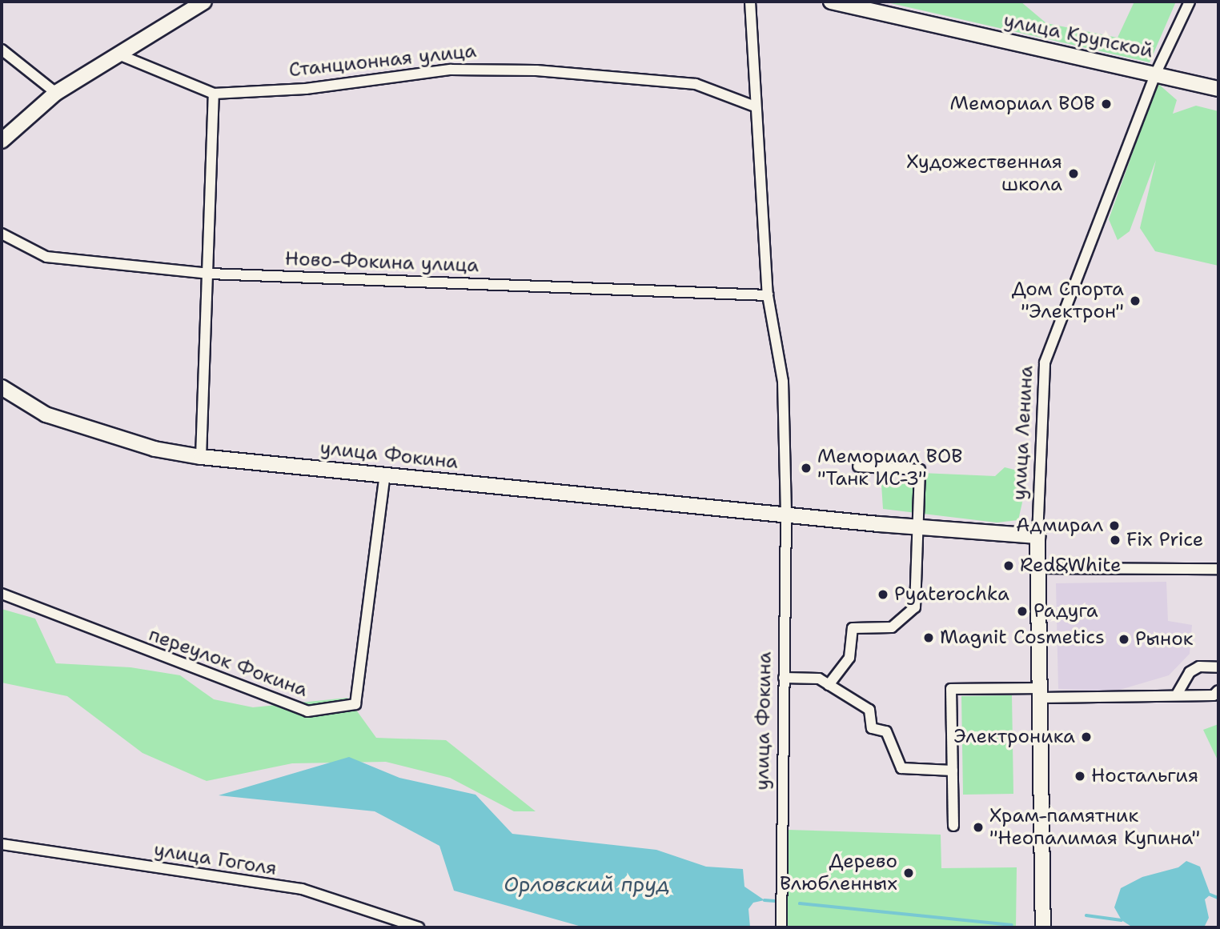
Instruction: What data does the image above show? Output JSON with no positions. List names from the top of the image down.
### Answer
{
  "streets": {
    "main road": ["улица Крупской", "улица Ленина", "улица Фокина"],
    "street": [
      "Станционная улица",
      "Ново-Фокина улица",
      "переулок Фокина",
      "улица Гоголя"
    ]
  },
  "crossings": [
    ["улица Крупской", "улица Ленина"],
    ["улица Ленина", "улица Фокина"],
    ["улица Фокина", "переулок Фокина"]
  ],
  "water": ["Орловский пруд"],
  "places": [
    "Мемориал ВОВ",
    "Художественная школа",
    "Дом Спорта \"Электрон\"",
    "Мемориал ВОВ \"Танк ИС-3\"",
    "Адмирал",
    "Fix Price",
    "Red&White",
    "Pyaterochka",
    "Радуга",
    "Magnit Cosmetics",
    "Рынок",
    "Электроника",
    "Ностальгия",
    "Храм-памятник \"Неопалимая Купина\"",
    "Дерево Влюбленных"
  ]
}
